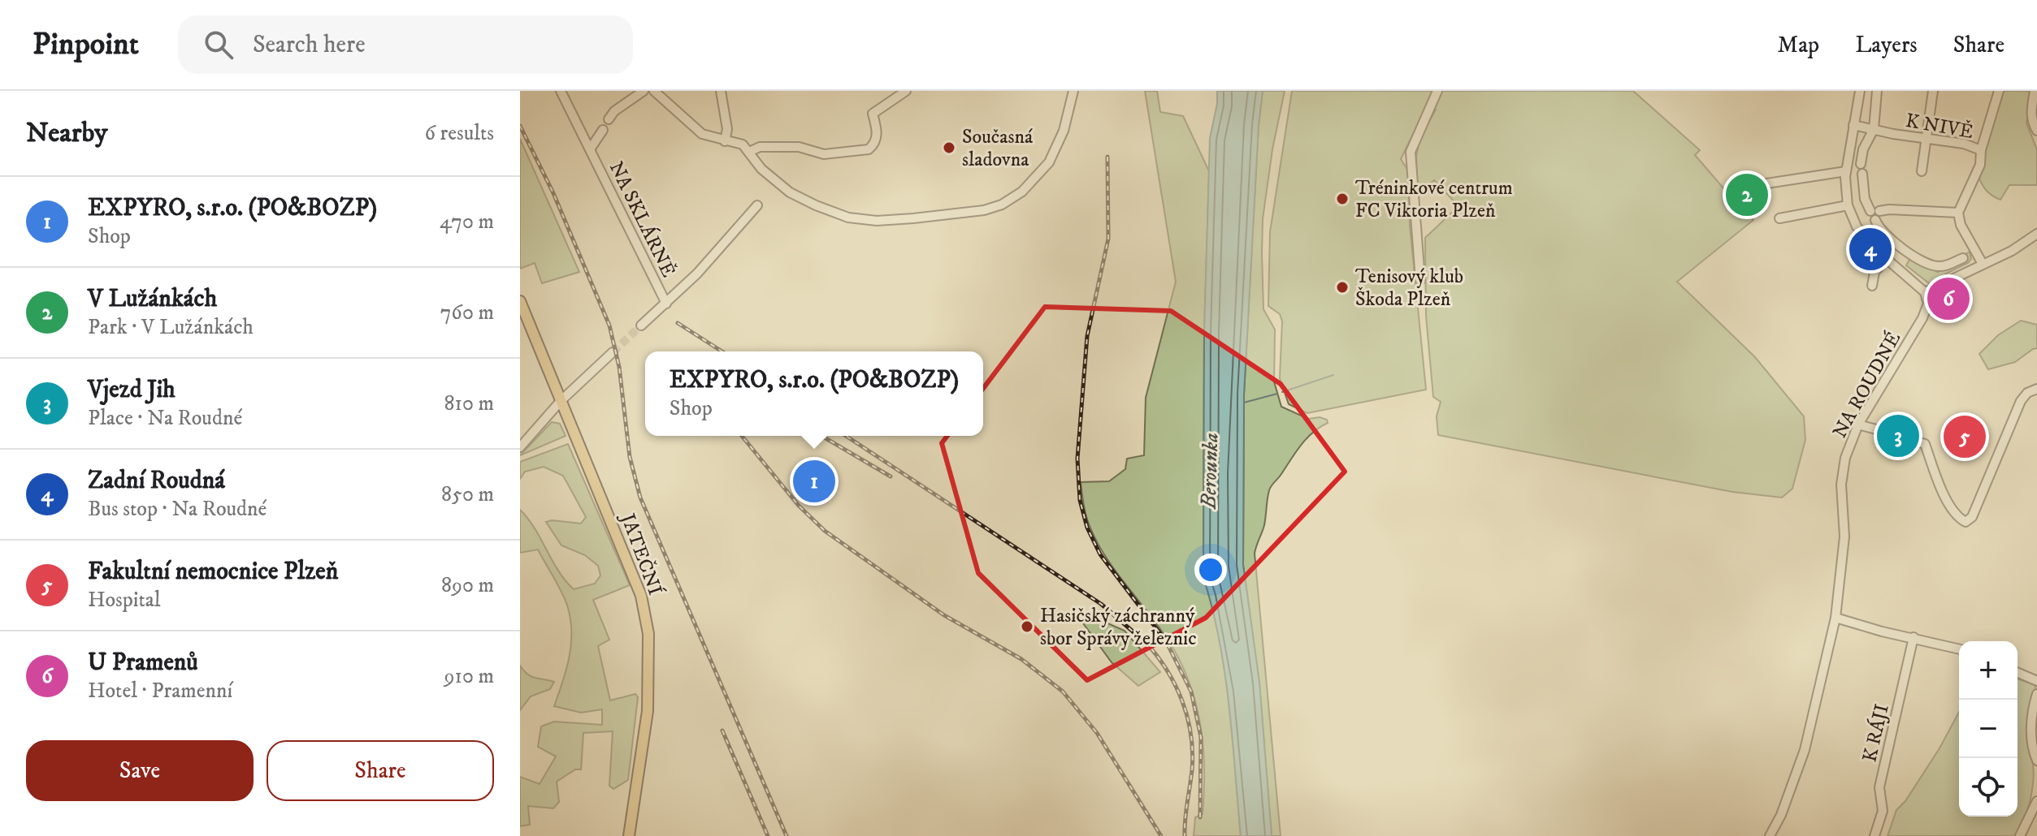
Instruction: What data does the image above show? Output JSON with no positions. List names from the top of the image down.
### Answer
{
  "streets": {
    "main road": ["JATEČNÍ"],
    "street": [
      "K NIVĚ",
      "NA SKLÁRNĚ",
      "NA ROUDNÉ",
      "K RÁJI"
    ]
  },
  "water": ["Berounka"],
  "places": [
    "Současná sladovna",
    "Tréninkové centrum FC Viktoria Plzeň",
    "Tenisový klub Škoda Plzeň",
    "Hasičský záchranný sbor Správy železnic"
  ],
  "page": {
    "header": "Pinpoint",
    "search": "Search here",
    "nav": ["Map", "Layers", "Share"],
    "heading": ["Nearby", "6 results"],
    "pins": [
      "2",
      "4",
      "6",
      "3",
      "5",
      "1"
    ],
    "list": [
      {
        "mark": "1",
        "name": "EXPYRO, s.r.o. (PO&BOZP)",
        "note": "Shop",
        "value": "470 m"
      },
      {
        "mark": "2",
        "name": "V Lužánkách",
        "note": "Park · V Lužánkách",
        "value": "760 m"
      },
      {
        "mark": "3",
        "name": "Vjezd Jih",
        "note": "Place · Na Roudné",
        "value": "810 m"
      },
      {
        "mark": "4",
        "name": "Zadní Roudná",
        "note": "Bus stop · Na Roudné",
        "value": "850 m"
      },
      {
        "mark": "5",
        "name": "Fakultní nemocnice Plzeň",
        "note": "Hospital",
        "value": "890 m"
      },
      {
        "mark": "6",
        "name": "U Pramenů",
        "note": "Hotel · Pramenní",
        "value": "910 m"
      }
    ],
    "popup": ["EXPYRO, s.r.o. (PO&BOZP)", "Shop"],
    "map_buttons": ["+", "−"],
    "buttons": ["Save", "Share"]
  }
}
